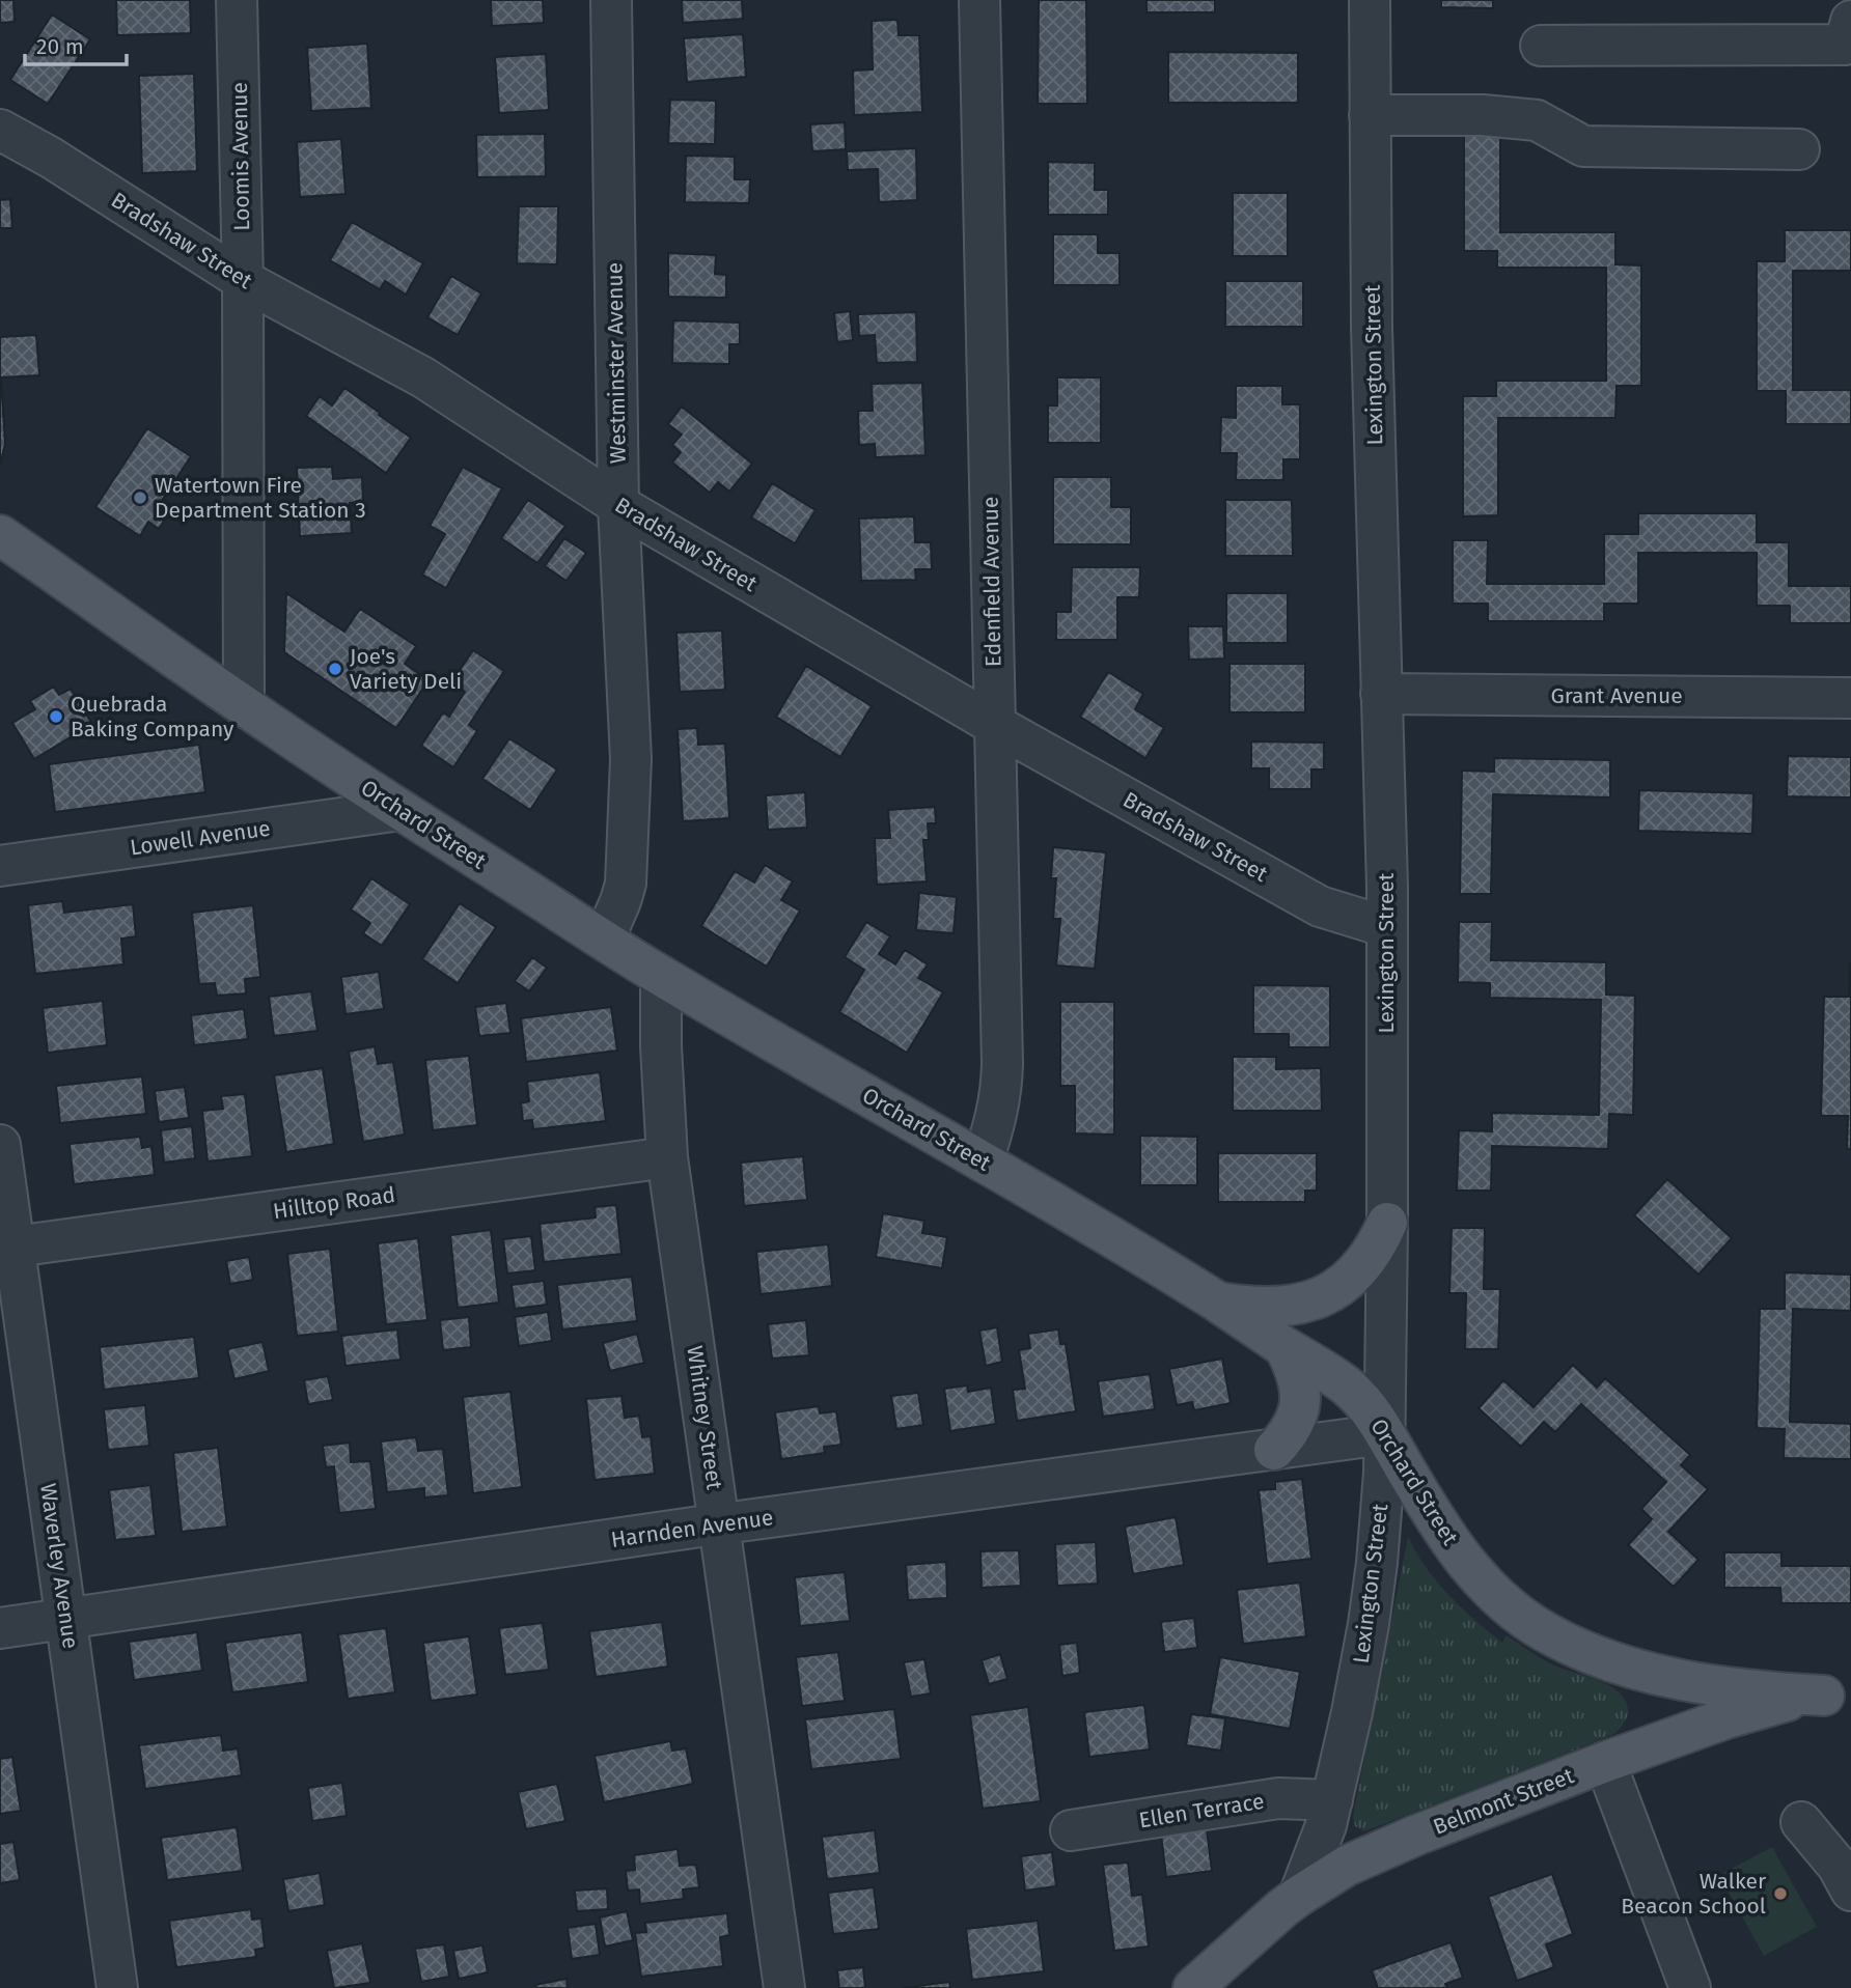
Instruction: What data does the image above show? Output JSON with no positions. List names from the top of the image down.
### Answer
{
  "streets": {
    "main road": ["Orchard Street", "Belmont Street"],
    "street": [
      "Loomis Avenue",
      "Bradshaw Street",
      "Westminster Avenue",
      "Lexington Street",
      "Edenfield Avenue",
      "Grant Avenue",
      "Lowell Avenue",
      "Hilltop Road",
      "Whitney Street",
      "Harnden Avenue",
      "Waverley Avenue",
      "Ellen Terrace"
    ]
  },
  "crossings": [
    ["Loomis Avenue", "Bradshaw Street"],
    ["Loomis Avenue", "Orchard Street"],
    ["Bradshaw Street", "Westminster Avenue"],
    ["Bradshaw Street", "Lexington Street"],
    ["Bradshaw Street", "Edenfield Avenue"],
    ["Westminster Avenue", "Orchard Street"],
    ["Lexington Street", "Grant Avenue"],
    ["Lexington Street", "Orchard Street"],
    ["Lexington Street", "Harnden Avenue"],
    ["Lexington Street", "Belmont Street"],
    ["Lexington Street", "Ellen Terrace"],
    ["Edenfield Avenue", "Orchard Street"],
    ["Orchard Street", "Lowell Avenue"],
    ["Orchard Street", "Whitney Street"],
    ["Orchard Street", "Harnden Avenue"],
    ["Orchard Street", "Belmont Street"],
    ["Hilltop Road", "Whitney Street"],
    ["Hilltop Road", "Waverley Avenue"],
    ["Whitney Street", "Harnden Avenue"],
    ["Harnden Avenue", "Waverley Avenue"]
  ],
  "places": [
    "Watertown Fire Department Station 3",
    "Joe's Variety Deli",
    "Quebrada Baking Company",
    "Walker Beacon School"
  ],
  "scale_bar": "20 m"
}
